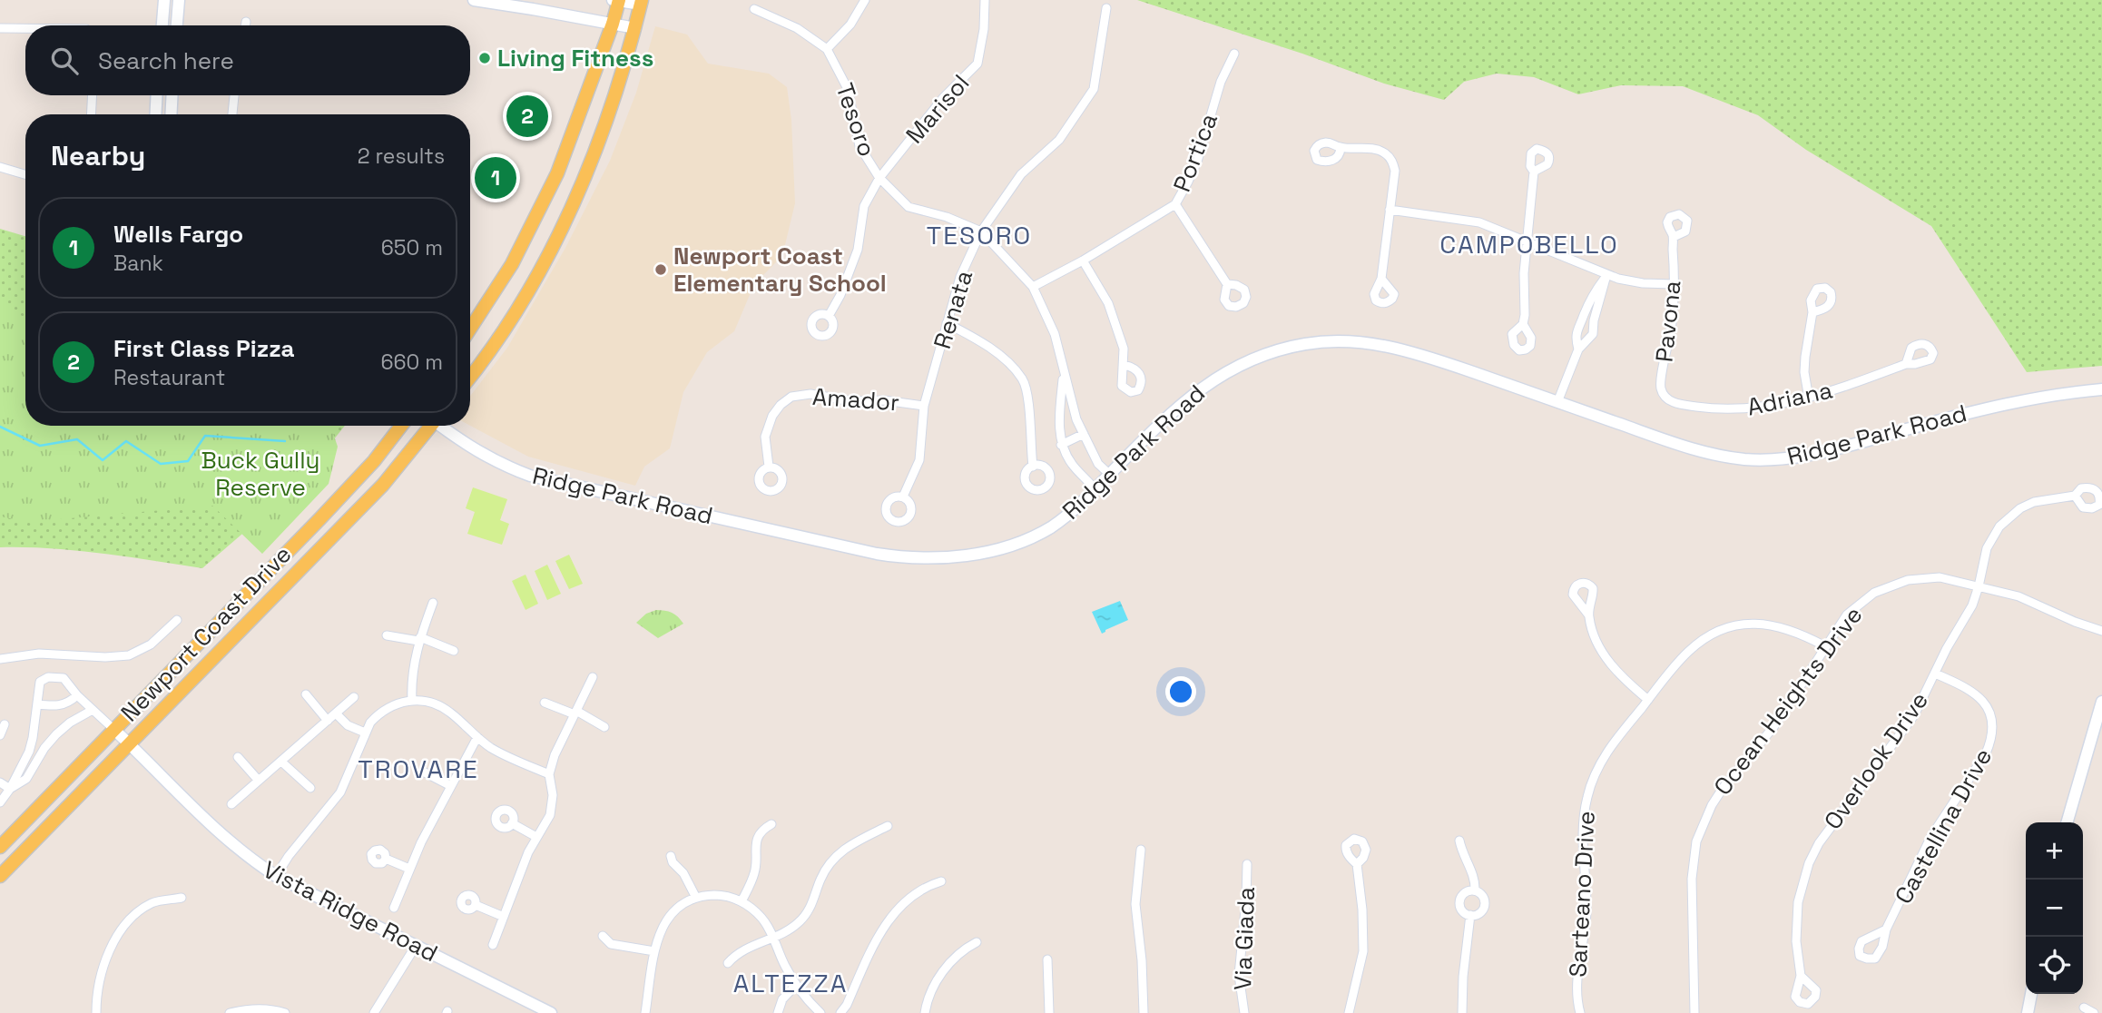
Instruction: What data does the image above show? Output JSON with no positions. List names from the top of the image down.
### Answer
{
  "streets": {
    "main road": ["Newport Coast Drive"],
    "street": [
      "Marisol",
      "Tesoro",
      "Portica",
      "Renata",
      "Pavona",
      "Adriana",
      "Amador",
      "Ridge Park Road",
      "Ocean Heights Drive",
      "Overlook Drive",
      "Castellina Drive",
      "Sarteano Drive",
      "Vista Ridge Road",
      "Via Giada"
    ]
  },
  "crossings": [
    ["Marisol", "Tesoro"],
    ["Tesoro", "Portica"],
    ["Tesoro", "Renata"],
    ["Tesoro", "Ridge Park Road"],
    ["Renata", "Amador"],
    ["Pavona", "Adriana"],
    ["Newport Coast Drive", "Vista Ridge Road"],
    ["Ocean Heights Drive", "Overlook Drive"],
    ["Ocean Heights Drive", "Sarteano Drive"],
    ["Overlook Drive", "Castellina Drive"]
  ],
  "districts": [
    "TESORO",
    "CAMPOBELLO",
    "TROVARE",
    "ALTEZZA"
  ],
  "parks": ["Buck Gully Reserve"],
  "places": ["Living Fitness", "Newport Coast Elementary School"],
  "page": {
    "search": "Search here",
    "pins": ["2", "1"],
    "heading": ["Nearby", "2 results"],
    "list": [
      {
        "mark": "1",
        "name": "Wells Fargo",
        "note": "Bank",
        "value": "650 m"
      },
      {
        "mark": "2",
        "name": "First Class Pizza",
        "note": "Restaurant",
        "value": "660 m"
      }
    ],
    "map_buttons": ["+", "−"]
  }
}
